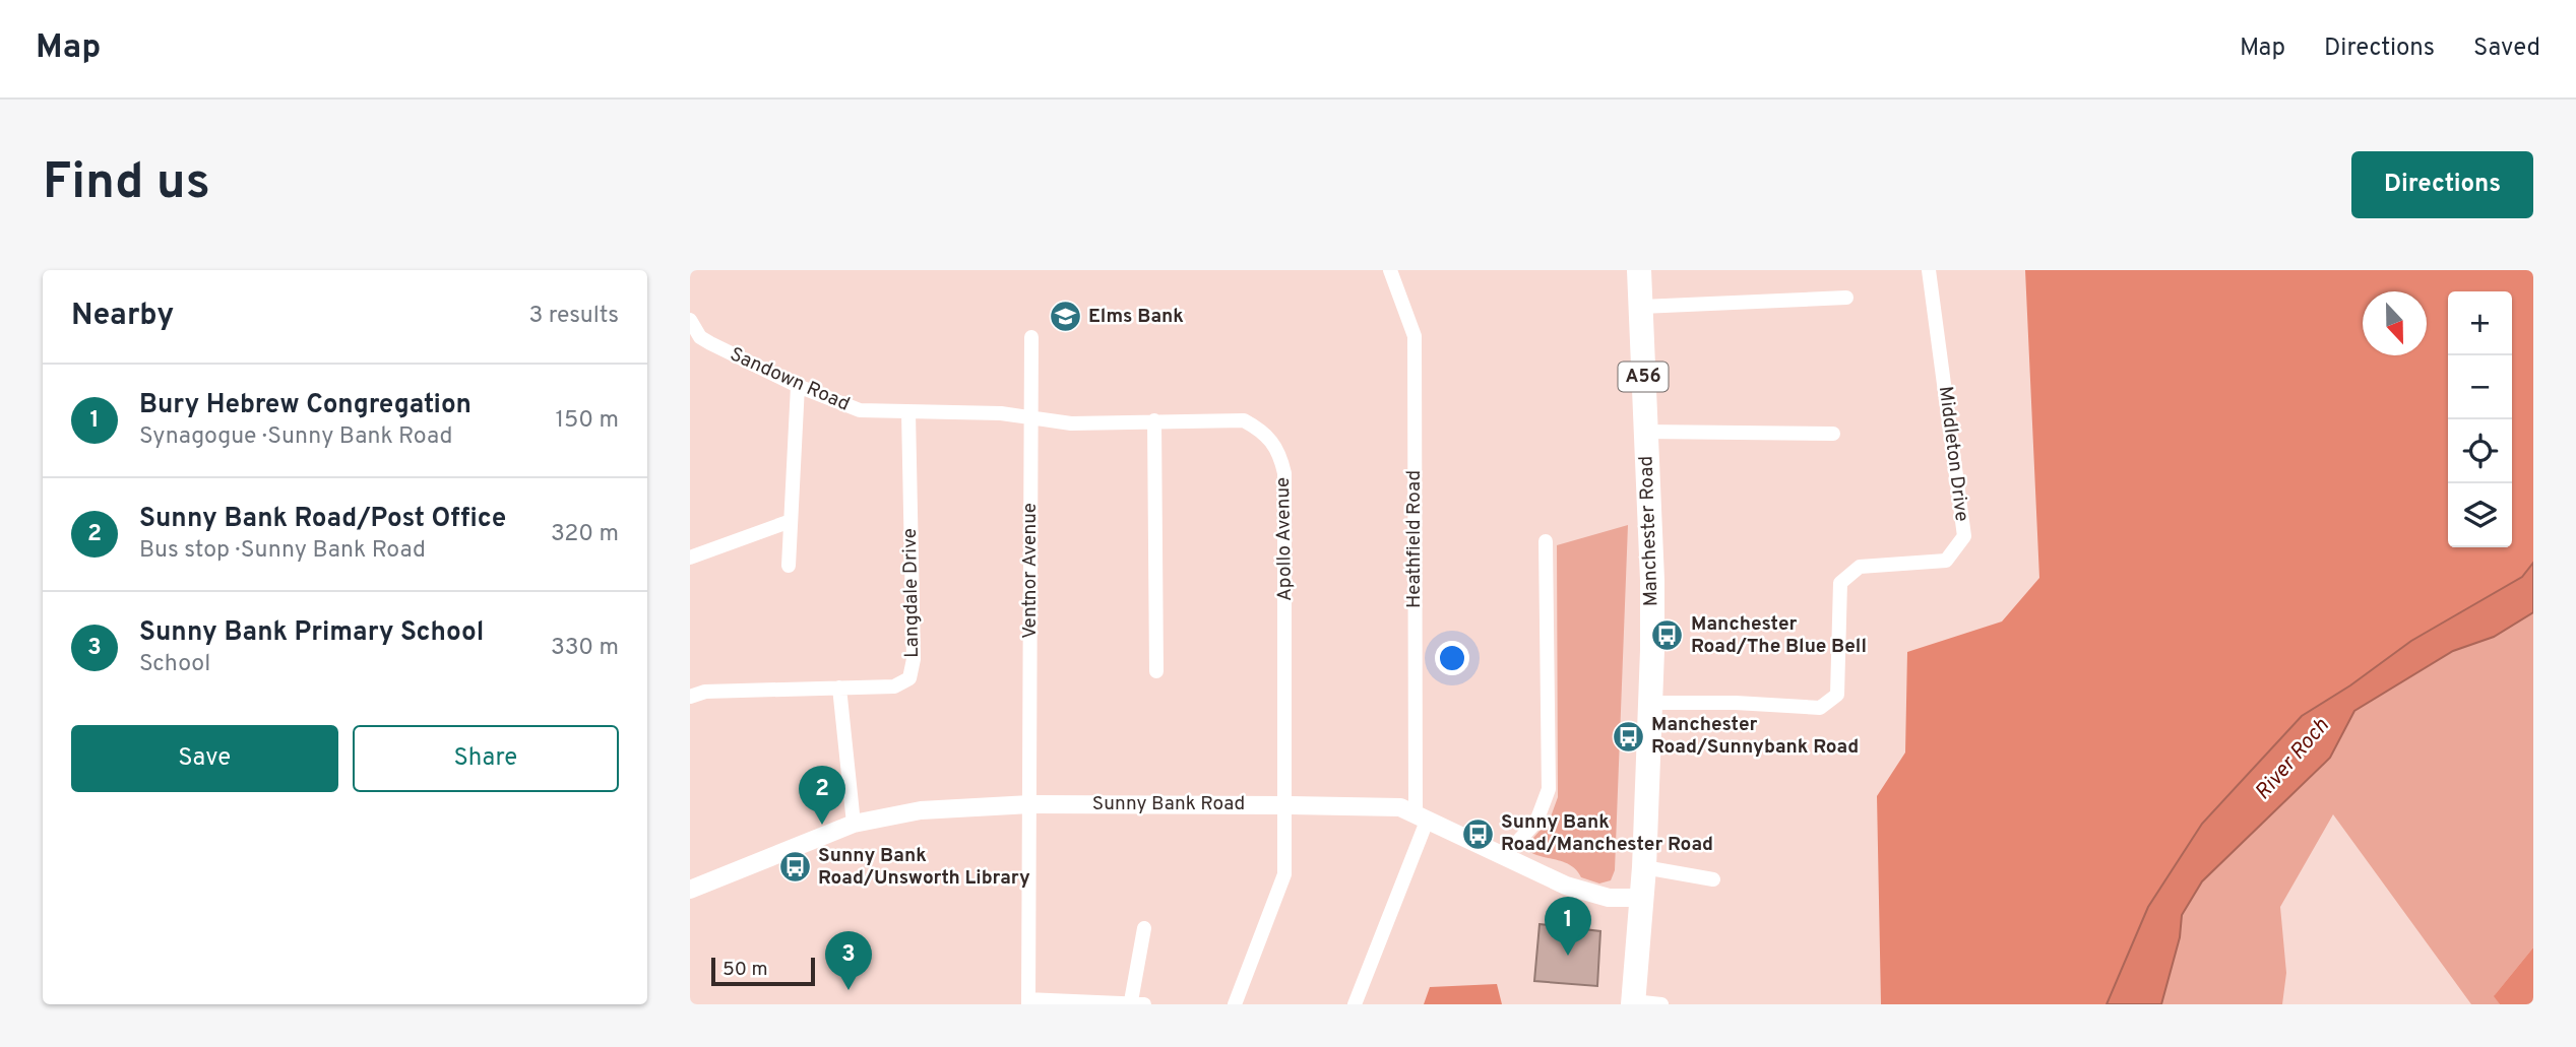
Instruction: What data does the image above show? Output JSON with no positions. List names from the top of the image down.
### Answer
{
  "streets": {
    "highway": ["A56", "Manchester Road"],
    "street": [
      "Sandown Road",
      "Middleton Drive",
      "Apollo Avenue",
      "Heathfield Road",
      "Ventnor Avenue",
      "Langdale Drive",
      "Sunny Bank Road"
    ]
  },
  "crossings": [
    ["Sandown Road", "Apollo Avenue"],
    ["Sandown Road", "Ventnor Avenue"],
    ["Sandown Road", "Langdale Drive"],
    ["Middleton Drive", "Manchester Road"],
    ["Manchester Road", "Sunny Bank Road"],
    ["Apollo Avenue", "Ventnor Avenue"],
    ["Apollo Avenue", "Sunny Bank Road"],
    ["Heathfield Road", "Sunny Bank Road"],
    ["Ventnor Avenue", "Sunny Bank Road"]
  ],
  "water": ["River Roch"],
  "places": {
    "school or university": ["Elms Bank"],
    "bus stop": [
      "Manchester Road/The Blue Bell",
      "Manchester Road/Sunnybank Road",
      "Sunny Bank Road/Manchester Road",
      "Sunny Bank Road/Unsworth Library"
    ]
  },
  "scale_bar": "50 m",
  "north": "bottom",
  "page": {
    "header": "Map",
    "nav": ["Map", "Directions", "Saved"],
    "buttons": [
      "Directions",
      ["Save", "Share"]
    ],
    "title": "Find us",
    "heading": ["Nearby", "3 results"],
    "map_buttons": ["+", "−"],
    "list": [
      {
        "mark": "1",
        "name": "Bury Hebrew Congregation",
        "note": "Synagogue · Sunny Bank Road",
        "value": "150 m"
      },
      {
        "mark": "2",
        "name": "Sunny Bank Road/Post Office",
        "note": "Bus stop · Sunny Bank Road",
        "value": "320 m"
      },
      {
        "mark": "3",
        "name": "Sunny Bank Primary School",
        "note": "School",
        "value": "330 m"
      }
    ],
    "pins": ["2", "1", "3"],
    "scale": "50 m"
  }
}
